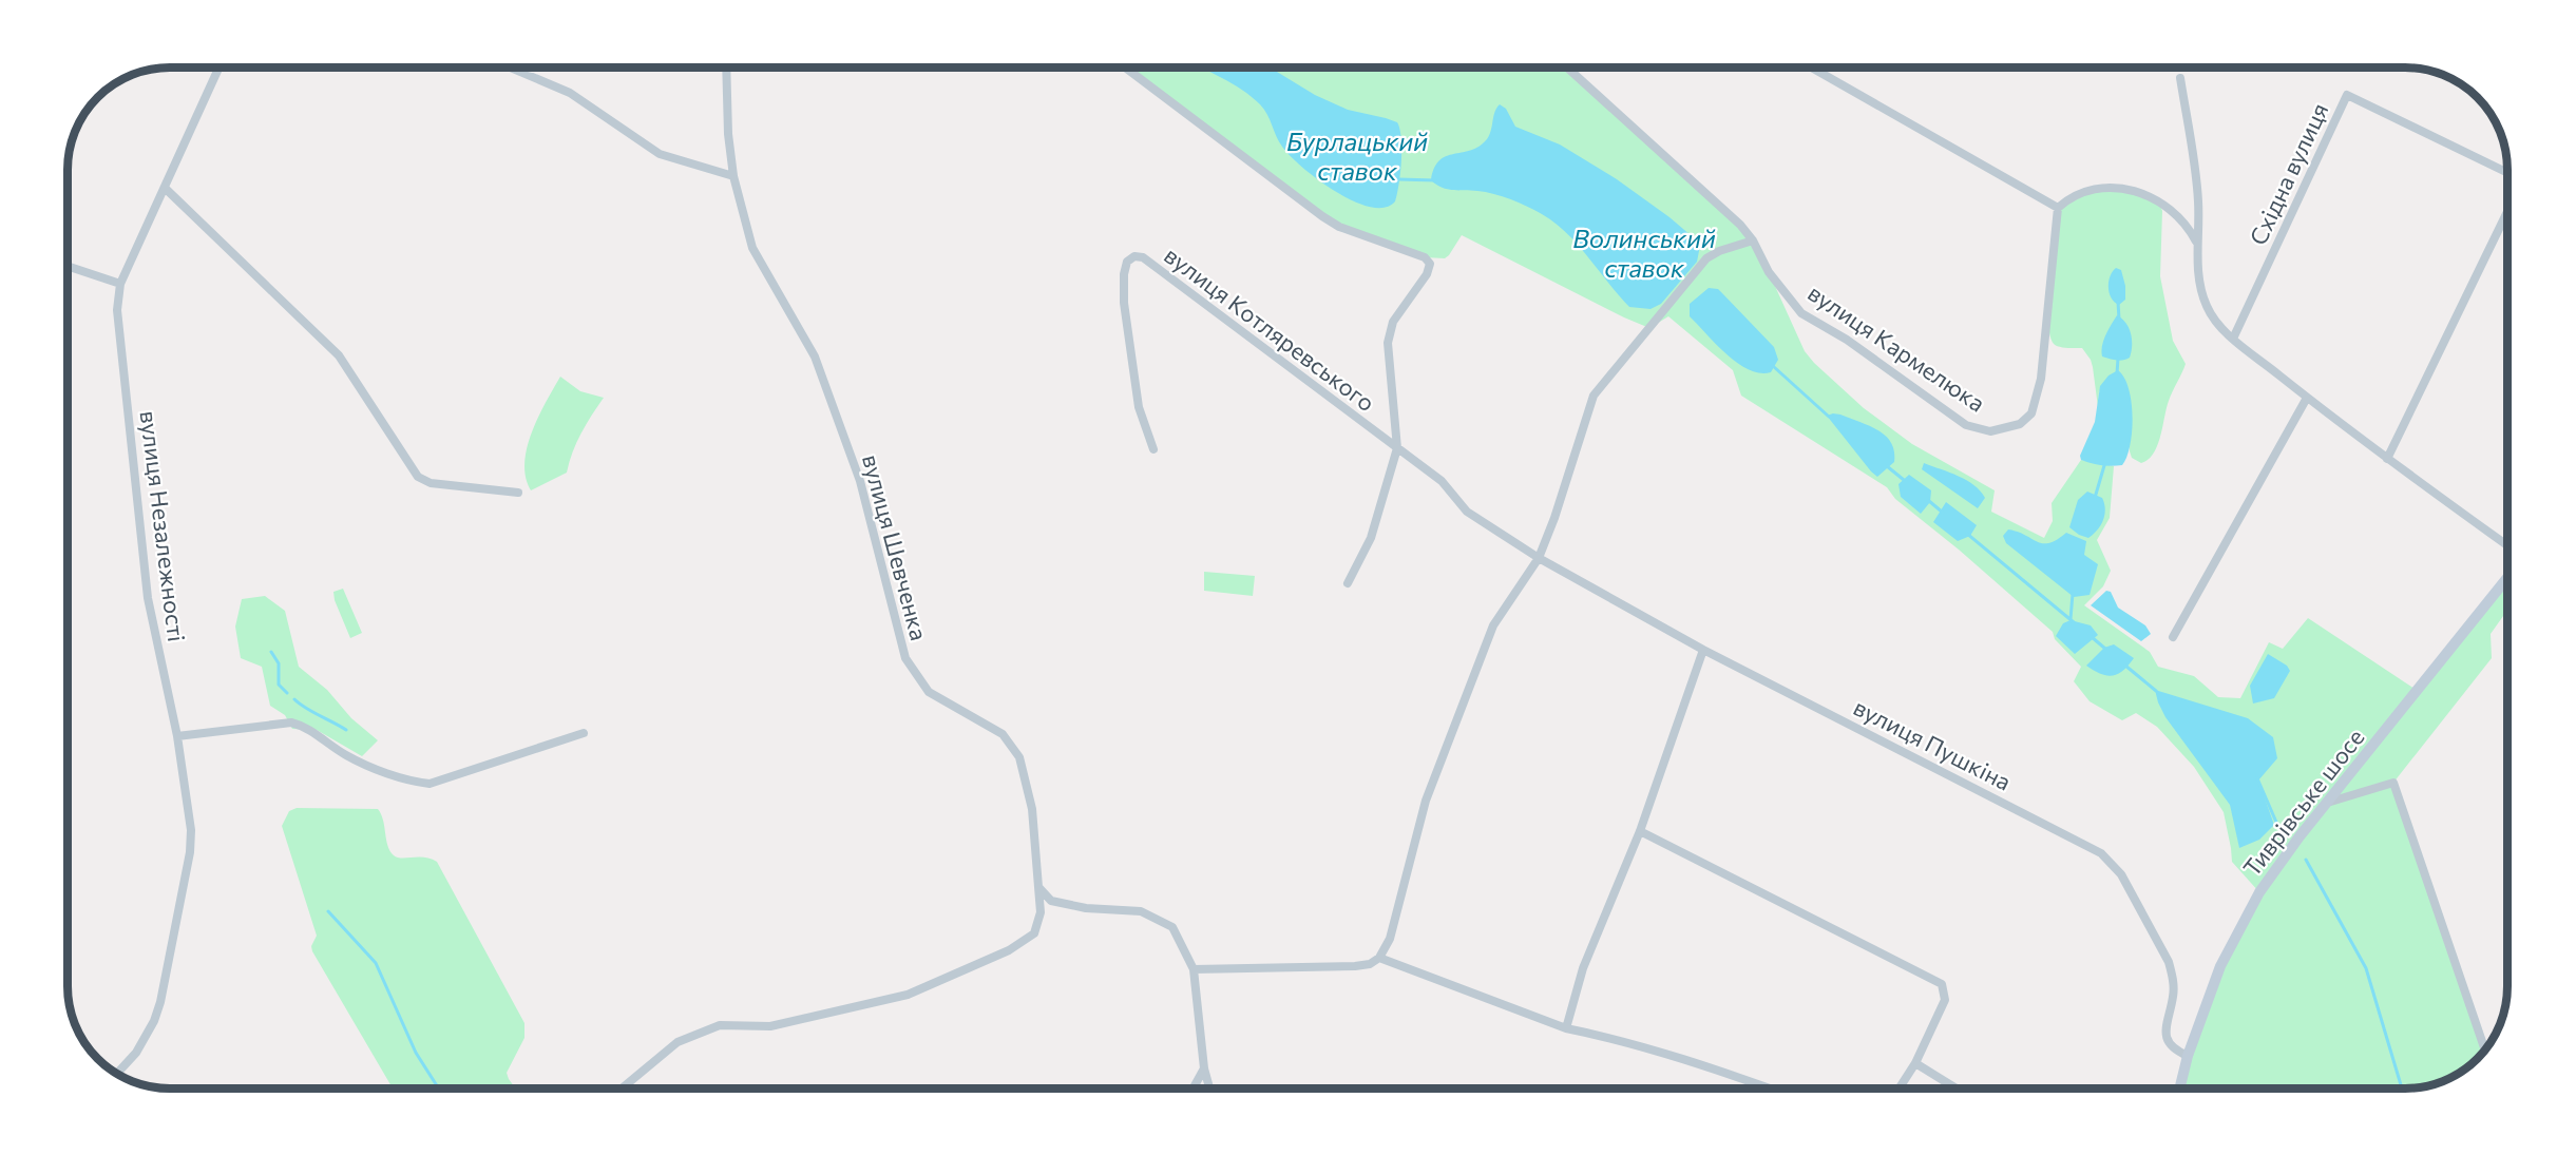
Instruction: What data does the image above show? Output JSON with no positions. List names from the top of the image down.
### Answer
{
  "streets": {
    "main road": ["Тиврівське шосе"],
    "street": [
      "Східна вулиця",
      "вулиця Котляревського",
      "вулиця Кармелюка",
      "вулиця Незалежності",
      "вулиця Шевченка",
      "вулиця Пушкіна"
    ]
  },
  "crossings": [
    ["вулиця Котляревського", "вулиця Пушкіна"],
    ["вулиця Пушкіна", "Тиврівське шосе"]
  ],
  "water": ["Бурлацький ставок", "Волинський ставок"]
}
